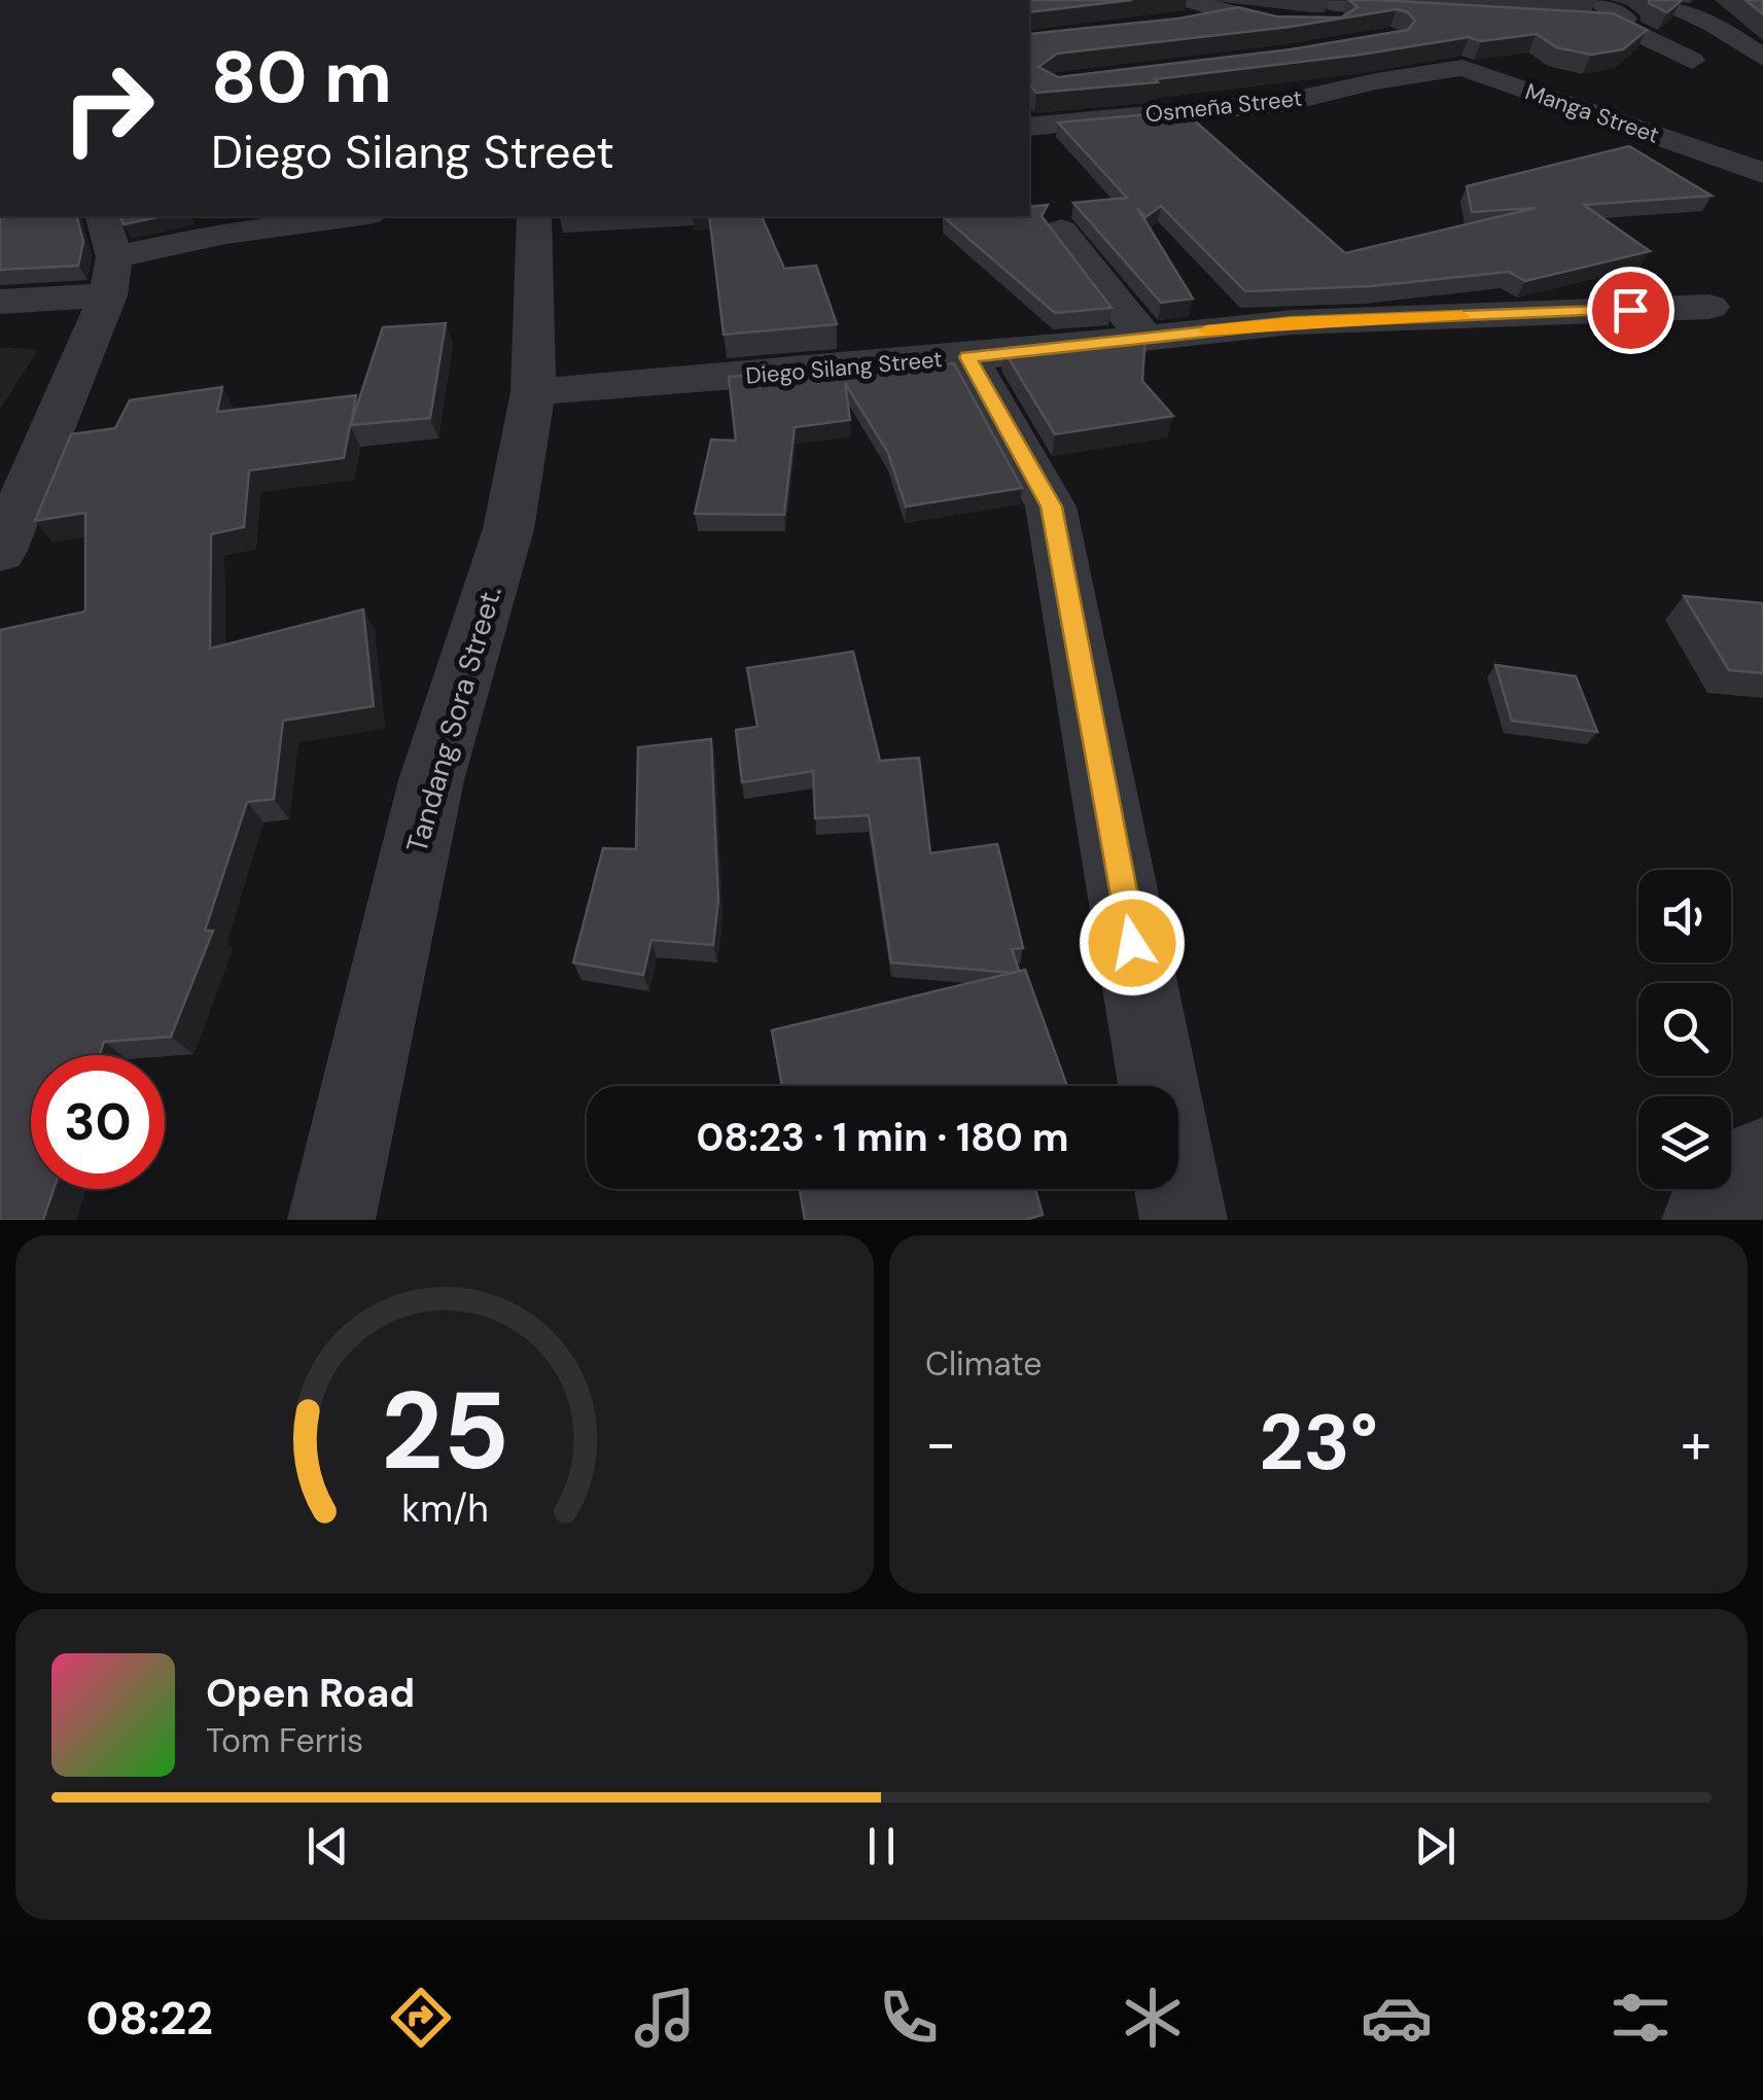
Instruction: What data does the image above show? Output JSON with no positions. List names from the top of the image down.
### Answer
{
  "streets": {
    "street": [
      "Osmeña Street",
      "Manga Street",
      "Diego Silang Street",
      "Tandang Sora Street."
    ]
  },
  "crossings": [
    ["Osmeña Street", "Manga Street"],
    ["Diego Silang Street", "Tandang Sora Street."]
  ],
  "page": {
    "turn": ["80 m", "Diego Silang Street"],
    "limit": "30",
    "trip": "08:23 · 1 min · 180 m",
    "tile": "Climate",
    "heat": ["−", "23°", "+"],
    "song": ["Open Road", "Tom Ferris"],
    "tabs": "08:22",
    "gauge": ["25", "km/h"]
  }
}
